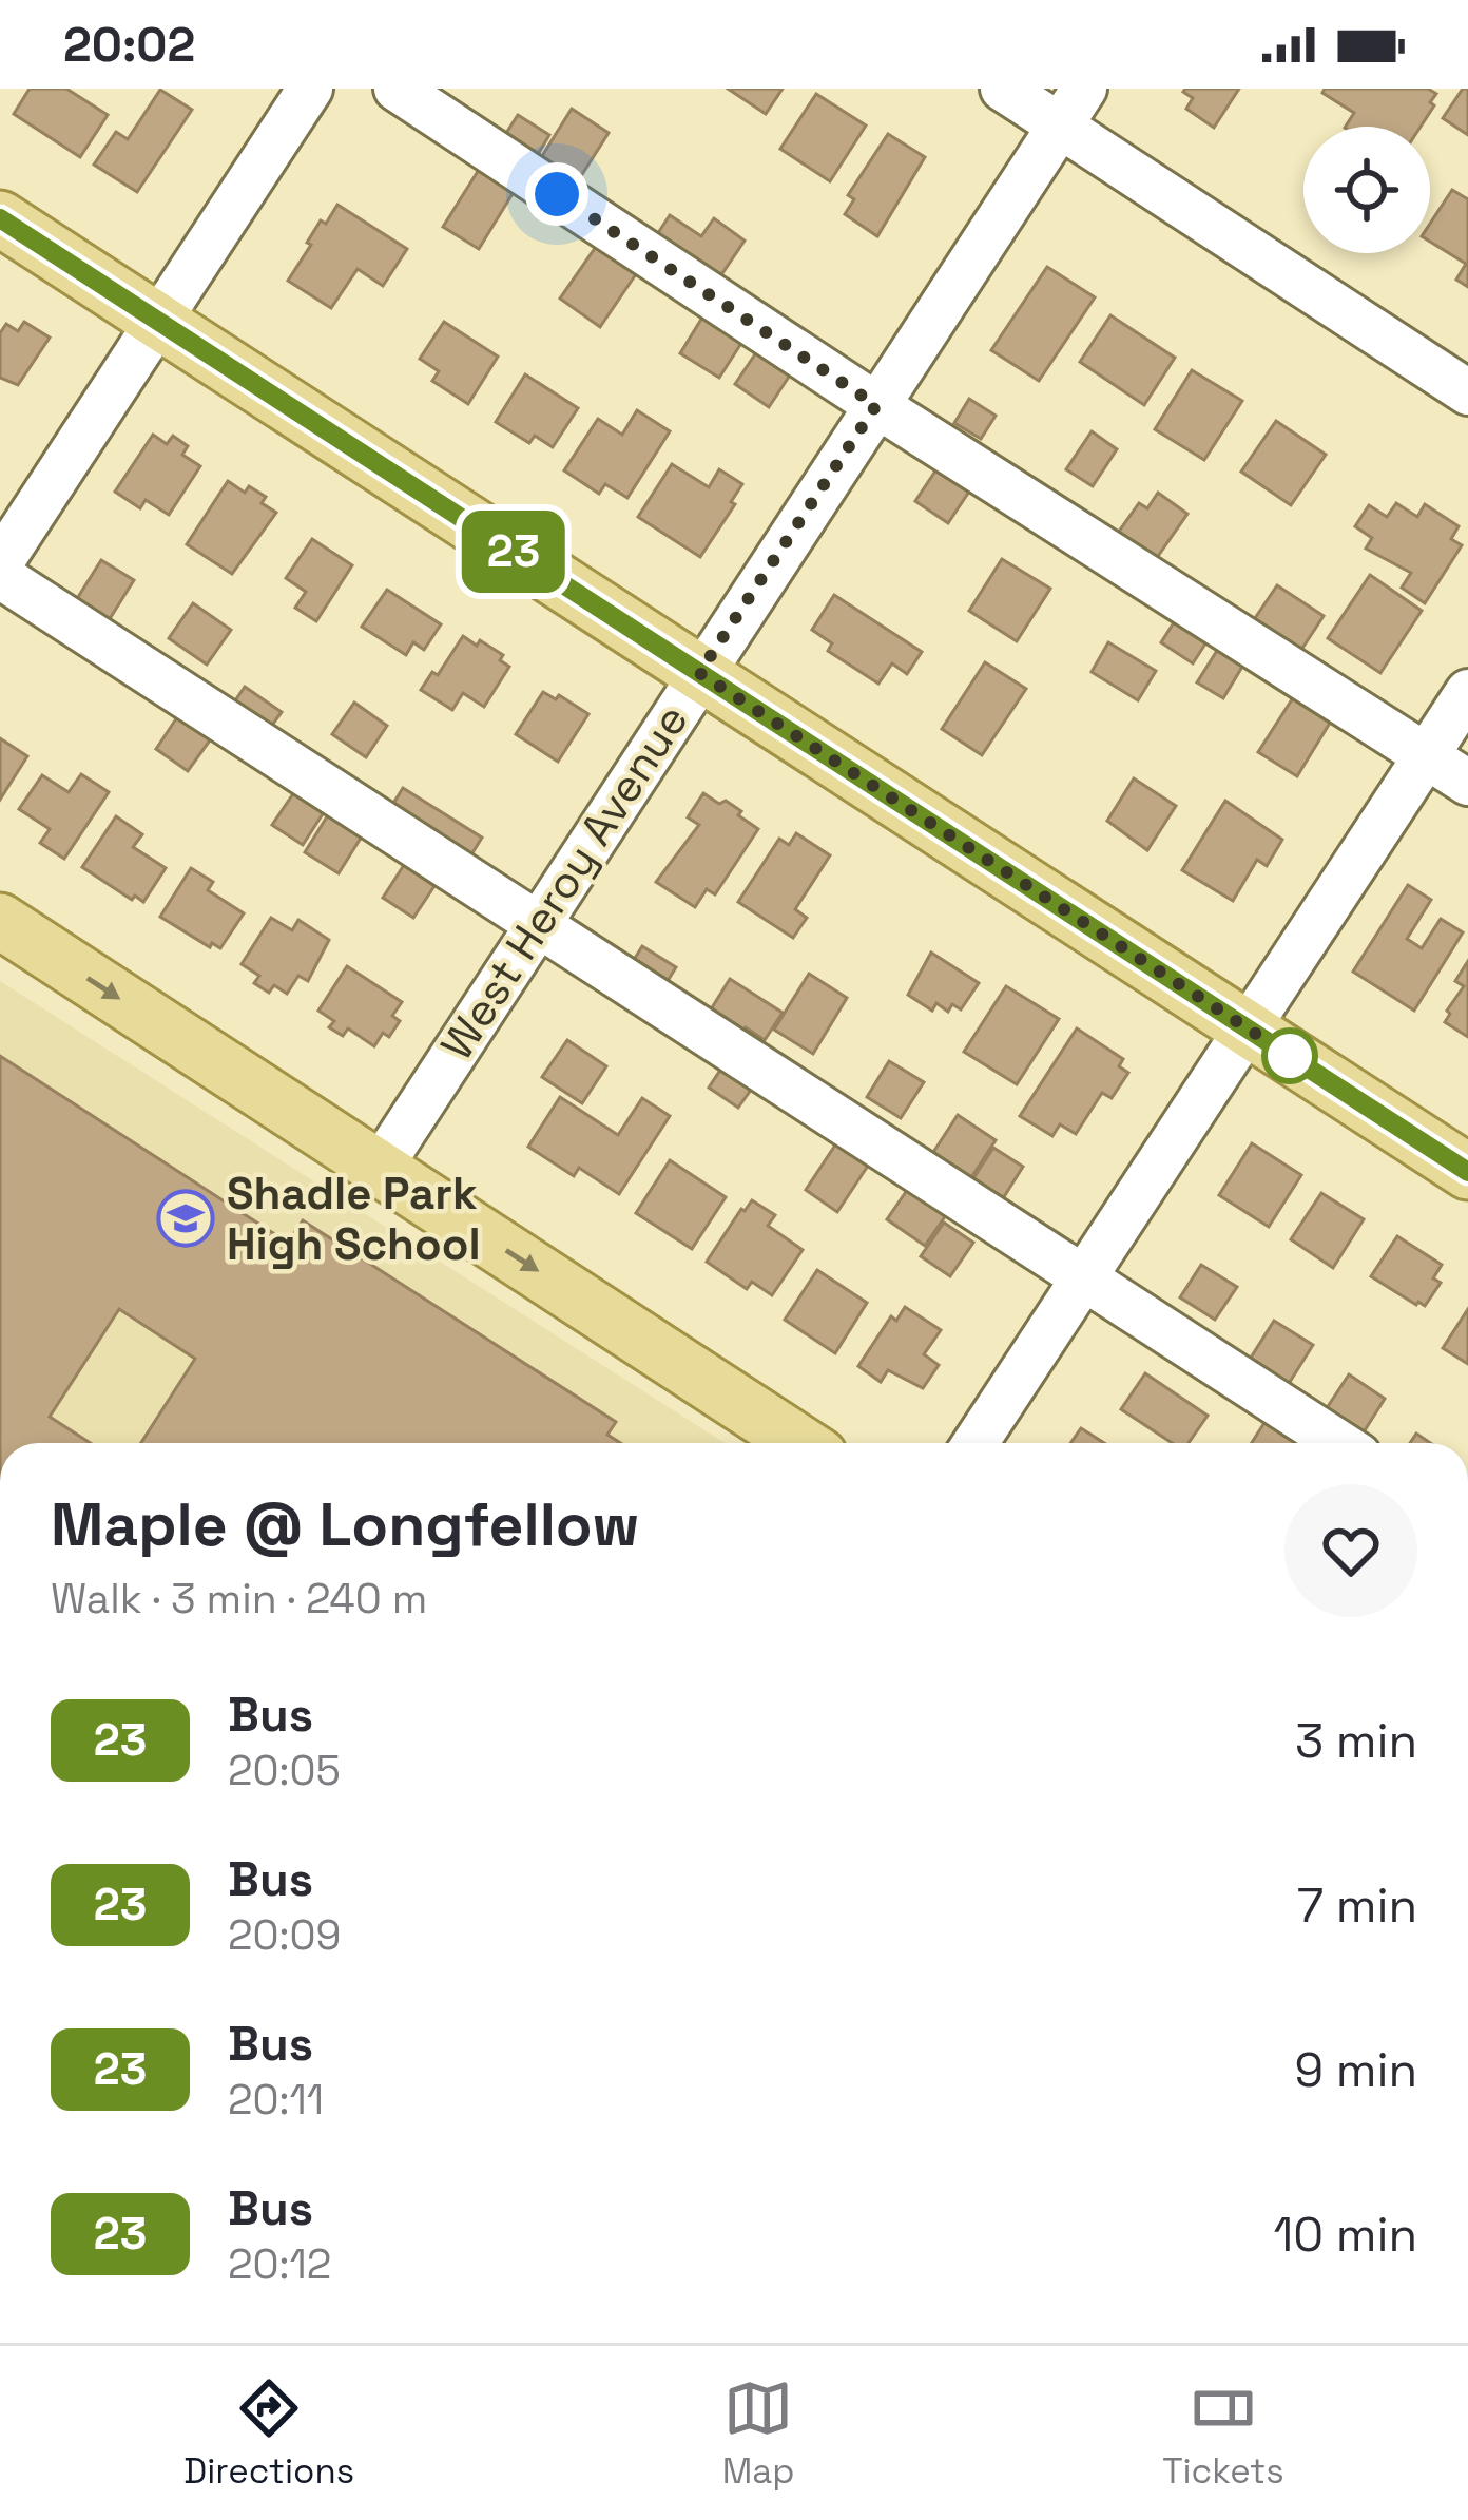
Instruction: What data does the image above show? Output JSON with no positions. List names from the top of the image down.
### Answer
{
  "streets": {
    "street": ["West Heroy Avenue"]
  },
  "places": {
    "school or university": ["Shadle Park High School"]
  },
  "lines": ["bus line 23"],
  "page": {
    "status": "20:02",
    "on_map": "23",
    "heading": ["Maple @ Longfellow", "Walk · 3 min · 240 m"],
    "list": [
      {
        "mark": "23",
        "name": "Bus",
        "note": "20:05",
        "value": "3 min"
      },
      {
        "mark": "23",
        "name": "Bus",
        "note": "20:09",
        "value": "7 min"
      },
      {
        "mark": "23",
        "name": "Bus",
        "note": "20:11",
        "value": "9 min"
      },
      {
        "mark": "23",
        "name": "Bus",
        "note": "20:12",
        "value": "10 min"
      }
    ],
    "tabs": ["Directions", "Map", "Tickets"]
  }
}
